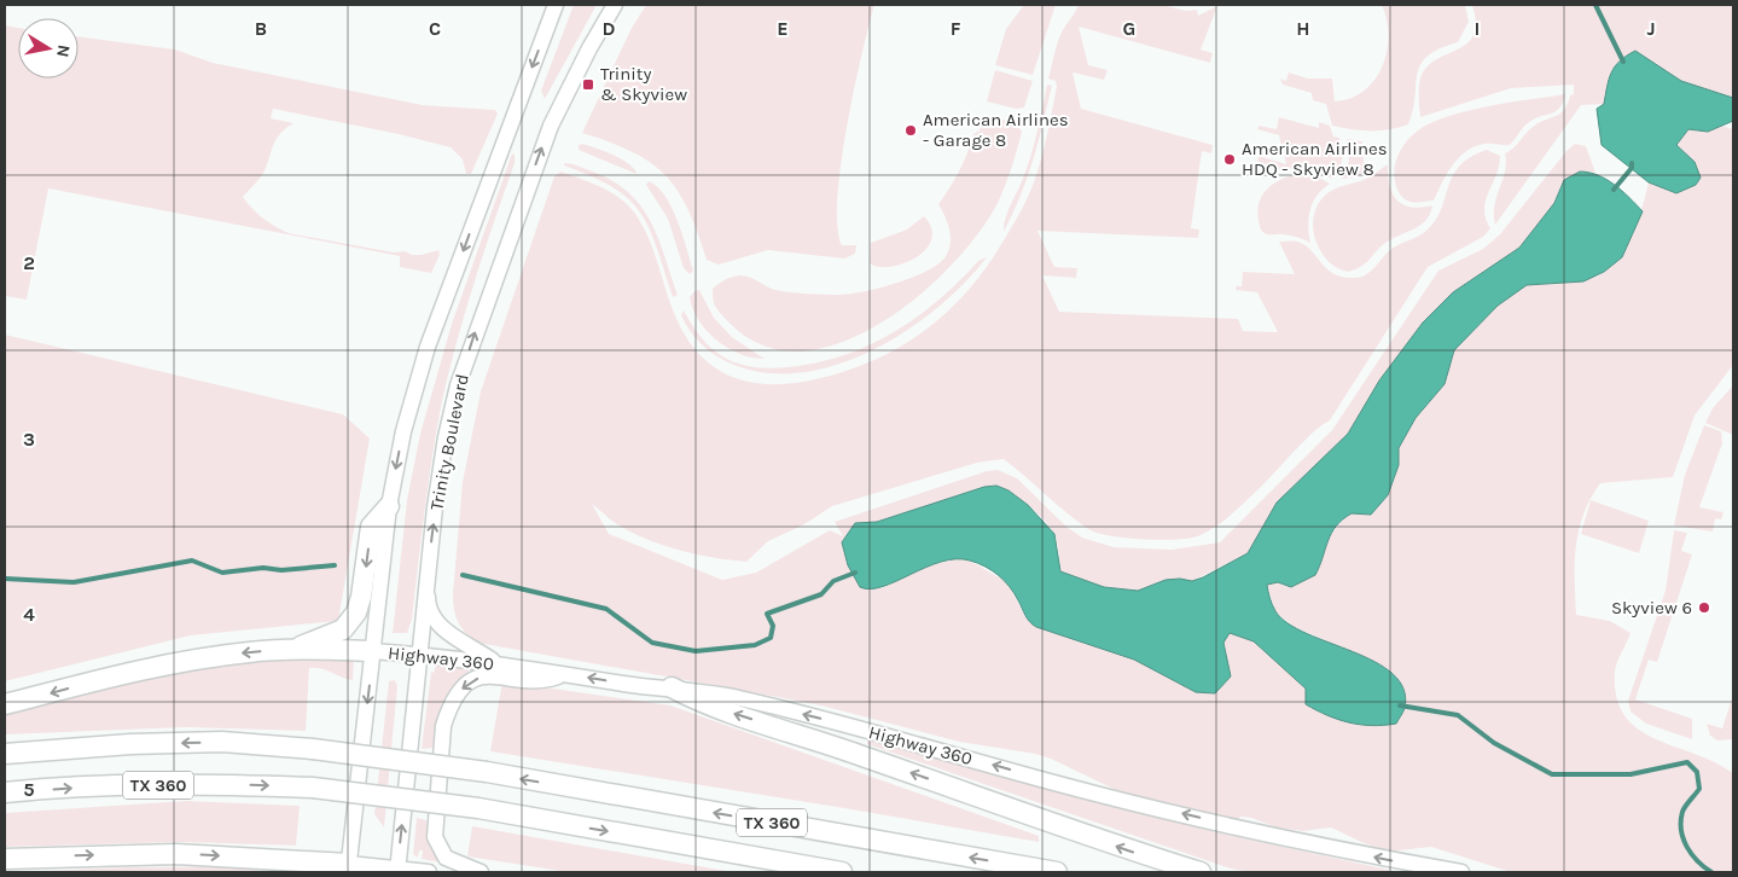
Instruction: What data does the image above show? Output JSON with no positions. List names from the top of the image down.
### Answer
{
  "streets": {
    "highway": ["TX 360"],
    "main road": ["Trinity Boulevard", "Highway 360"]
  },
  "crossings": [
    ["Trinity Boulevard", "Highway 360"]
  ],
  "one_way": ["Highway 360"],
  "places": {
    "transit": ["Trinity & Skyview"],
    "other": ["American Airlines - Garage 8", "American Airlines HDQ - Skyview 8", "Skyview 6"]
  },
  "north": "right",
  "grid": {
    "columns": [
      "B",
      "C",
      "D",
      "E",
      "F",
      "G",
      "H",
      "I",
      "J"
    ],
    "rows": [
      "2",
      "3",
      "4",
      "5"
    ]
  }
}
